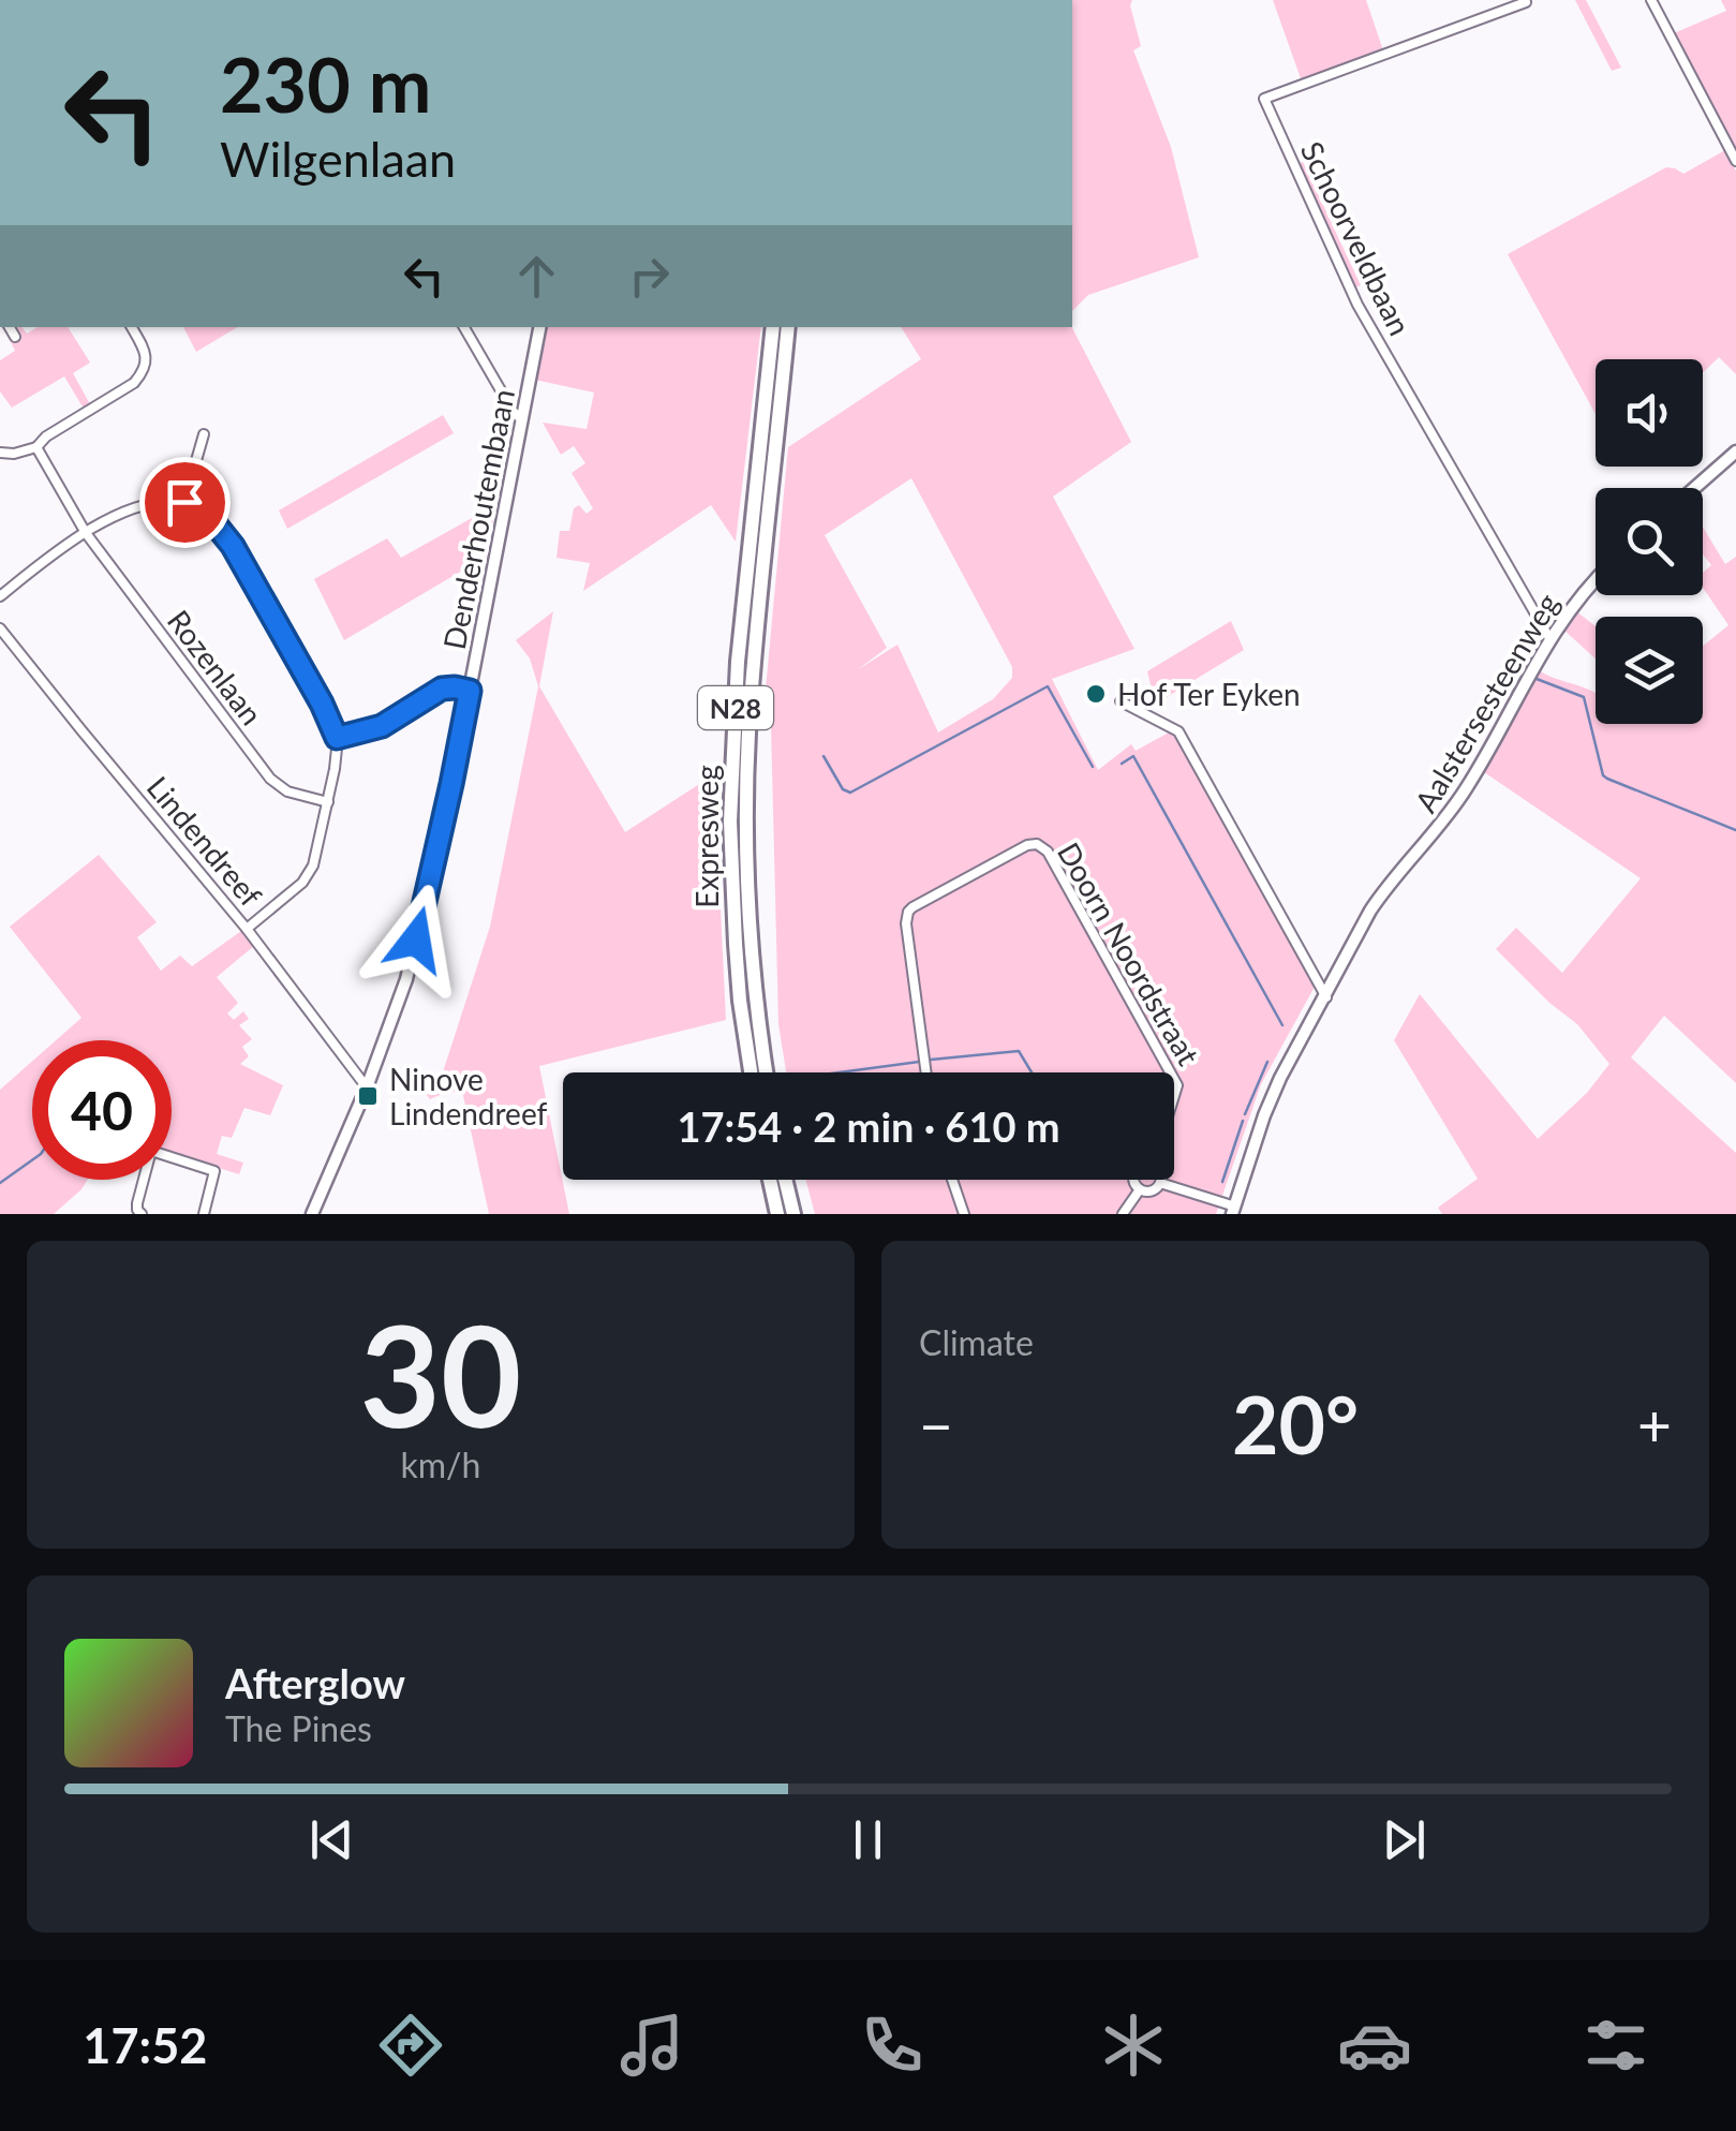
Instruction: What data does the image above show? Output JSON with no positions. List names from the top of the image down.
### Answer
{
  "streets": {
    "highway": ["N28", "Expresweg"],
    "street": [
      "Schoorveldbaan",
      "Denderhoutembaan",
      "Rozenlaan",
      "Aalstersesteenweg",
      "Lindendreef",
      "Doorn Noordstraat"
    ]
  },
  "crossings": [
    ["Schoorveldbaan", "Aalstersesteenweg"],
    ["Denderhoutembaan", "Lindendreef"]
  ],
  "places": {
    "other": ["Hof Ter Eyken"],
    "transit": ["Ninove Lindendreef"]
  },
  "page": {
    "turn": ["230 m", "Wilgenlaan"],
    "limit": "40",
    "trip": "17:54 · 2 min · 610 m",
    "tile": [
      ["30", "km/h"],
      "Climate"
    ],
    "heat": ["−", "20°", "+"],
    "song": ["Afterglow", "The Pines"],
    "tabs": "17:52"
  }
}
